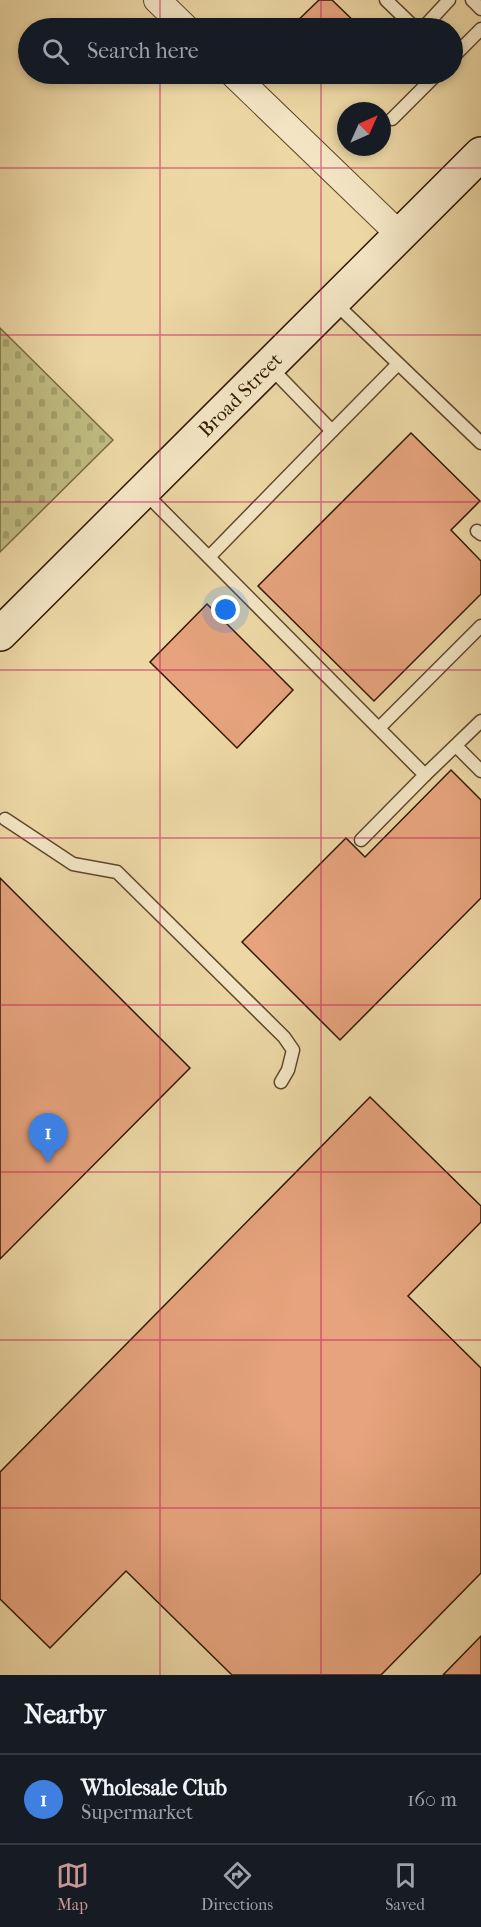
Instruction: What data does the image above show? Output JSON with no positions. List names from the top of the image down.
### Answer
{
  "streets": {
    "main road": ["Broad Street"]
  },
  "north": "top right",
  "page": {
    "search": "Search here",
    "pins": "1",
    "heading": "Nearby",
    "list": [
      {
        "mark": "1",
        "name": "Wholesale Club",
        "note": "Supermarket",
        "value": "160 m"
      }
    ],
    "nav": ["Map", "Directions", "Saved"]
  }
}
